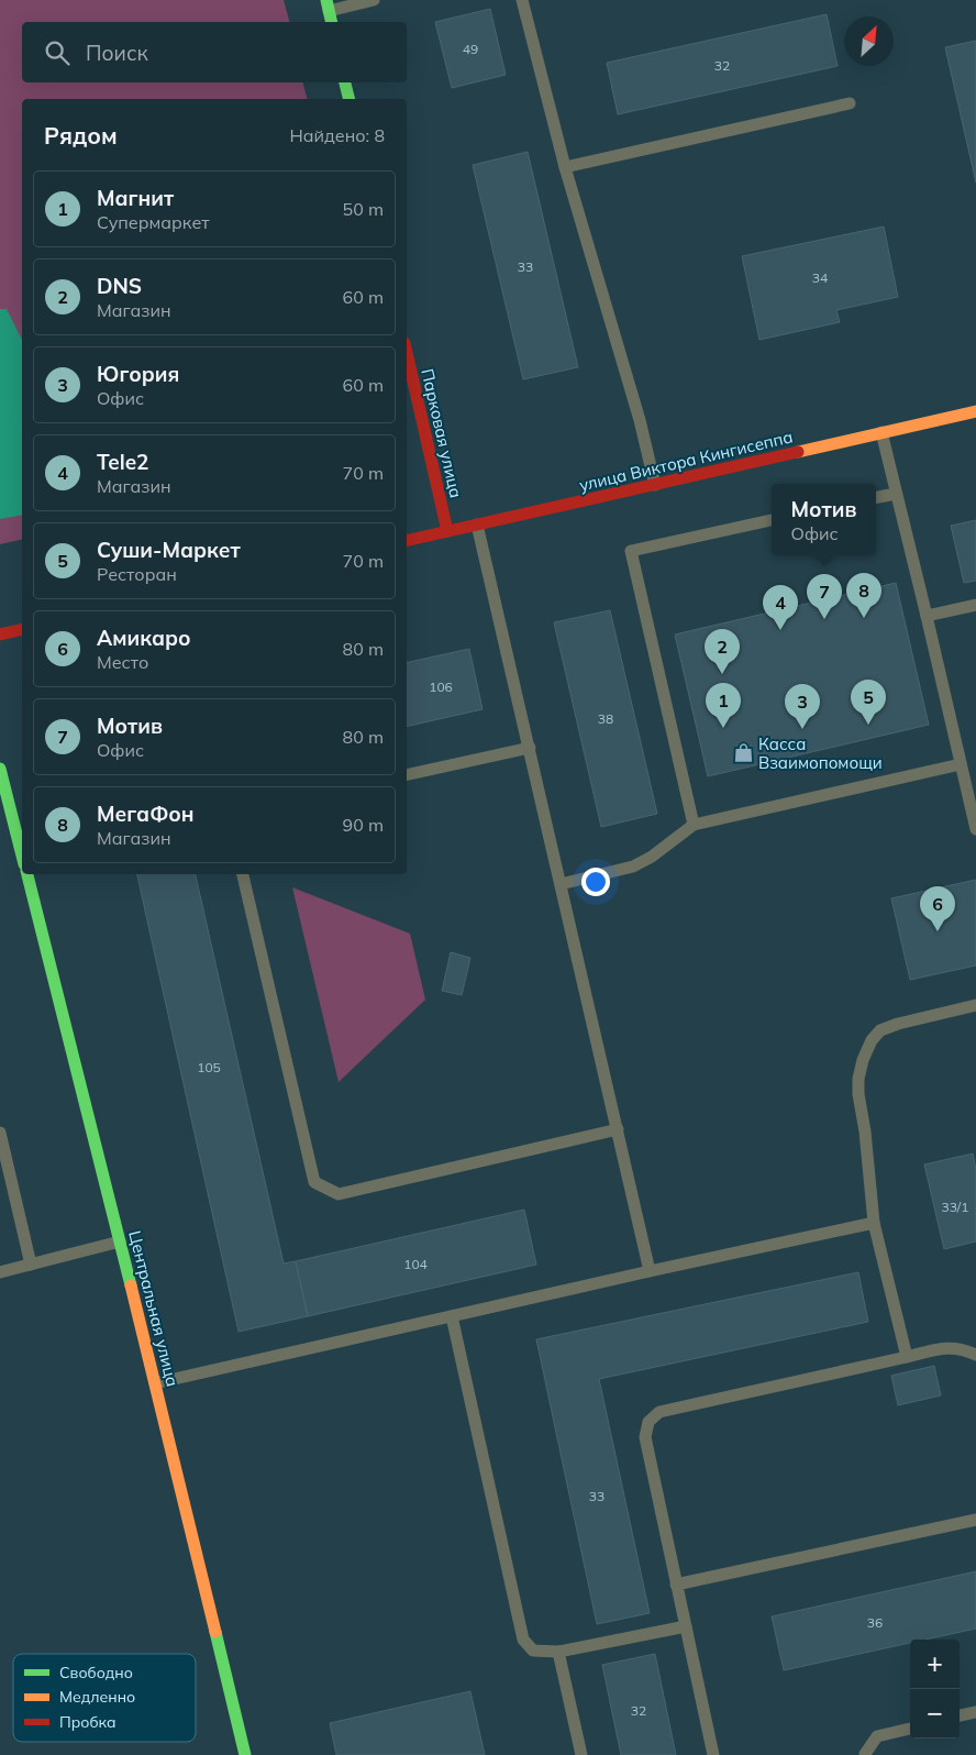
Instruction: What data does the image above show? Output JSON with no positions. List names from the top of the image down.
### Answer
{
  "streets": {
    "street": ["Парковая улица", "улица Виктора Кингисеппа", "Центральная улица"]
  },
  "crossings": [
    ["Парковая улица", "улица Виктора Кингисеппа"]
  ],
  "places": {
    "shop": ["Касса Взаимопомощи"]
  },
  "house_numbers": [
    "49",
    "32",
    "33",
    "34",
    "106",
    "38",
    "105",
    "33/1",
    "104",
    "33",
    "36",
    "32"
  ],
  "legend": ["Свободно", "Медленно", "Пробка"],
  "north": "top right",
  "page": {
    "search": "Поиск",
    "heading": ["Рядом", "Найдено: 8"],
    "list": [
      {
        "mark": "1",
        "name": "Магнит",
        "note": "Супермаркет",
        "value": "50 m"
      },
      {
        "mark": "2",
        "name": "DNS",
        "note": "Магазин",
        "value": "60 m"
      },
      {
        "mark": "3",
        "name": "Югория",
        "note": "Офис",
        "value": "60 m"
      },
      {
        "mark": "4",
        "name": "Tele2",
        "note": "Магазин",
        "value": "70 m"
      },
      {
        "mark": "5",
        "name": "Суши-Маркет",
        "note": "Ресторан",
        "value": "70 m"
      },
      {
        "mark": "6",
        "name": "Амикаро",
        "note": "Место",
        "value": "80 m"
      },
      {
        "mark": "7",
        "name": "Мотив",
        "note": "Офис",
        "value": "80 m"
      },
      {
        "mark": "8",
        "name": "МегаФон",
        "note": "Магазин",
        "value": "90 m"
      }
    ],
    "popup": ["Мотив", "Офис"],
    "pins": [
      "8",
      "7",
      "4",
      "2",
      "5",
      "1",
      "3",
      "6"
    ],
    "map_buttons": ["+", "−"]
  }
}
